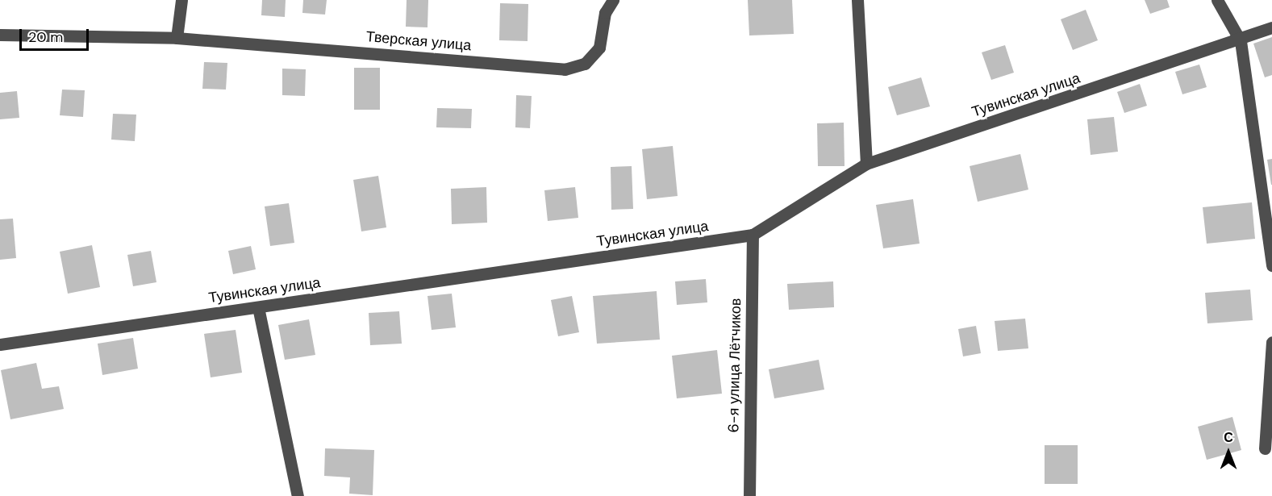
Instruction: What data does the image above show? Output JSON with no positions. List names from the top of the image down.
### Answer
{
  "streets": {
    "street": ["Тверская улица", "Тувинская улица", "6-я улица Лётчиков"]
  },
  "crossings": [
    ["Тувинская улица", "6-я улица Лётчиков"]
  ],
  "scale_bar": "20 m",
  "north": "top"
}
